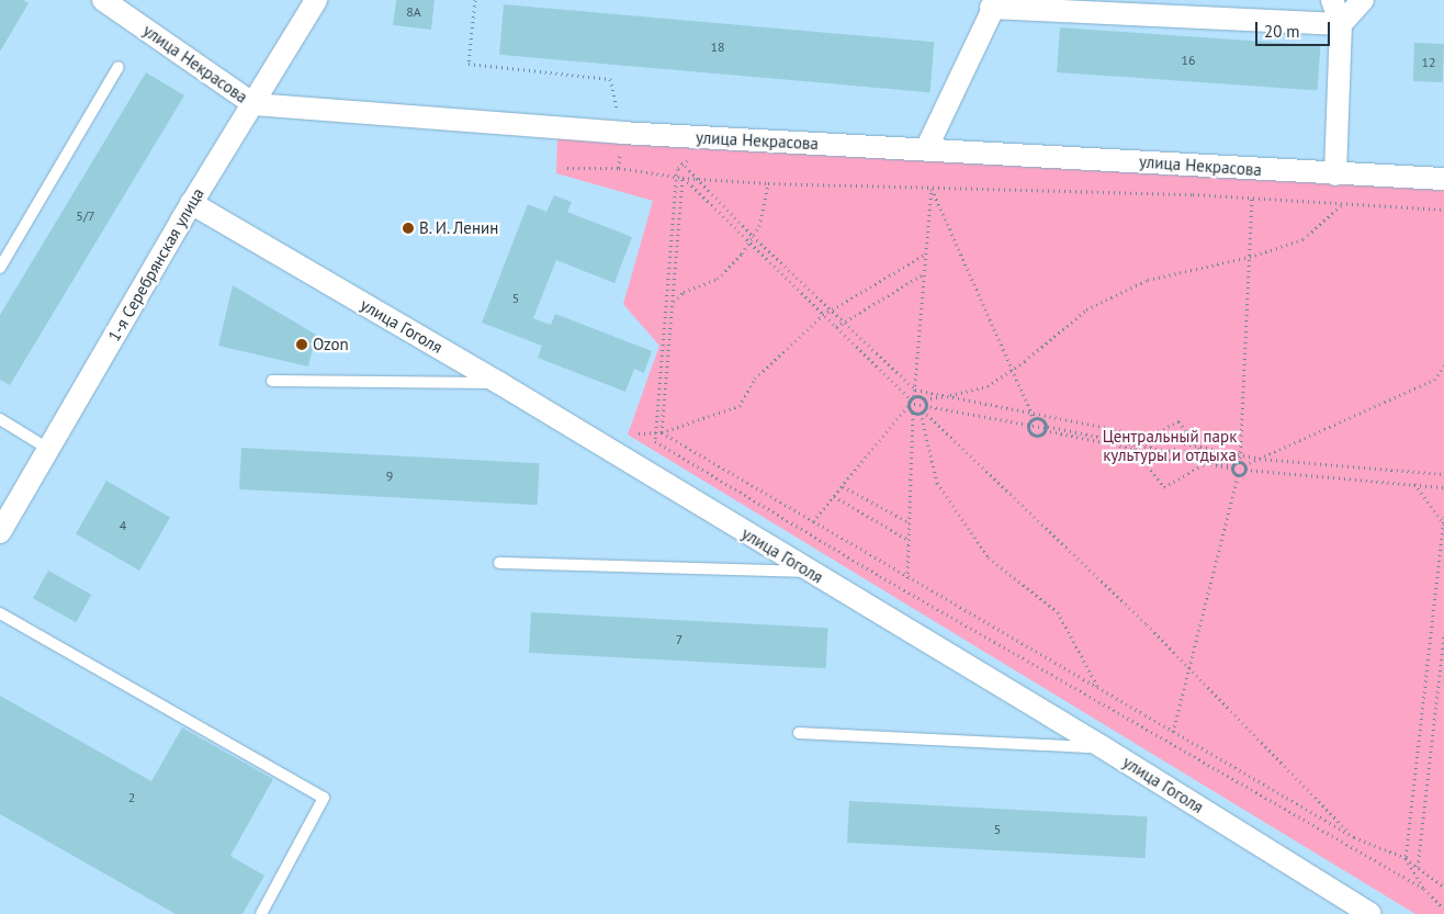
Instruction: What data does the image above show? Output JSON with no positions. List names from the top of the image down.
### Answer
{
  "streets": {
    "street": ["улица Некрасова", "1-я Серебрянская улица", "улица Гоголя"]
  },
  "crossings": [
    ["улица Некрасова", "1-я Серебрянская улица"],
    ["1-я Серебрянская улица", "улица Гоголя"]
  ],
  "parks": ["Центральный парк культуры и отдыха"],
  "places": ["В. И. Ленин", "Ozon"],
  "house_numbers": [
    "8А",
    "18",
    "16",
    "12",
    "5/7",
    "5",
    "9",
    "4",
    "7",
    "2",
    "5"
  ],
  "scale_bar": "20 m"
}
